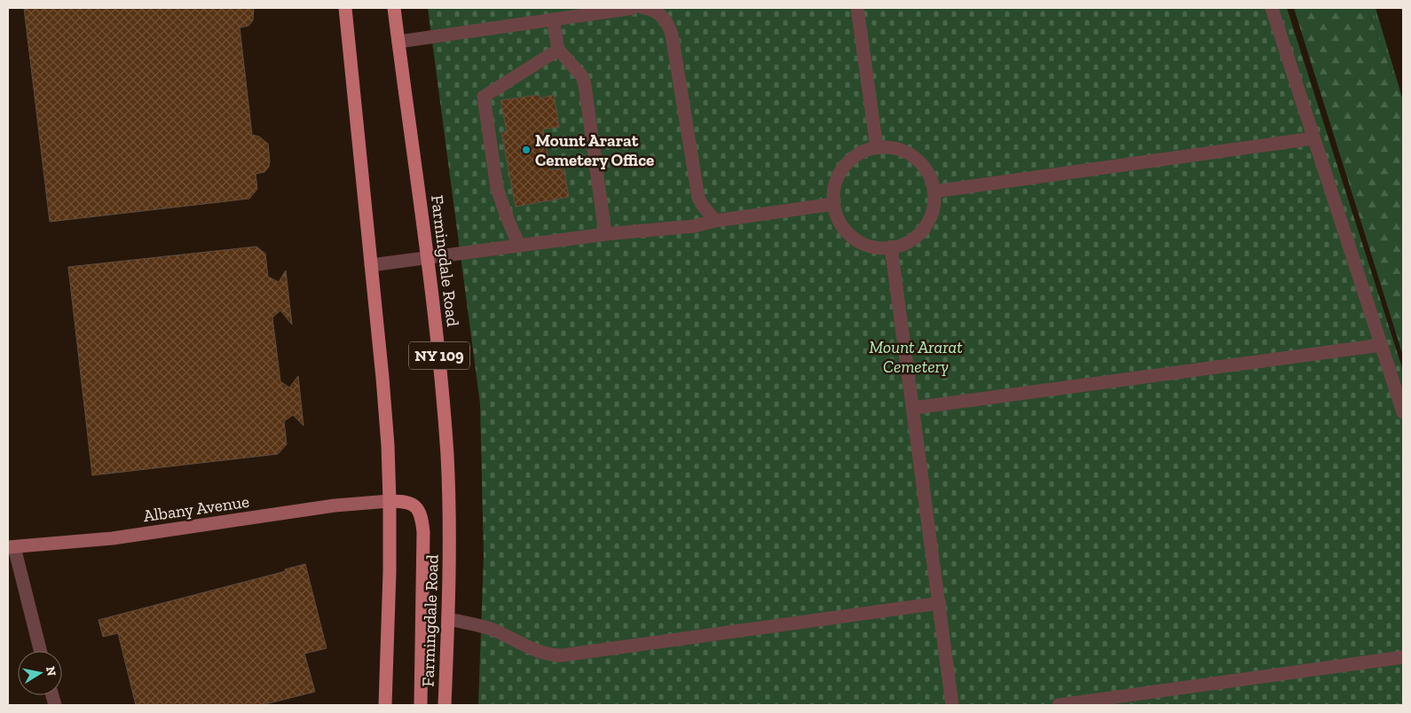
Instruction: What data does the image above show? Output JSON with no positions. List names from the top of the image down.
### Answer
{
  "streets": {
    "main road": ["Farmingdale Road", "NY 109"],
    "street": ["Albany Avenue"]
  },
  "parks": ["Mount Ararat Cemetery"],
  "places": ["Mount Ararat Cemetery Office"],
  "north": "right"
}
